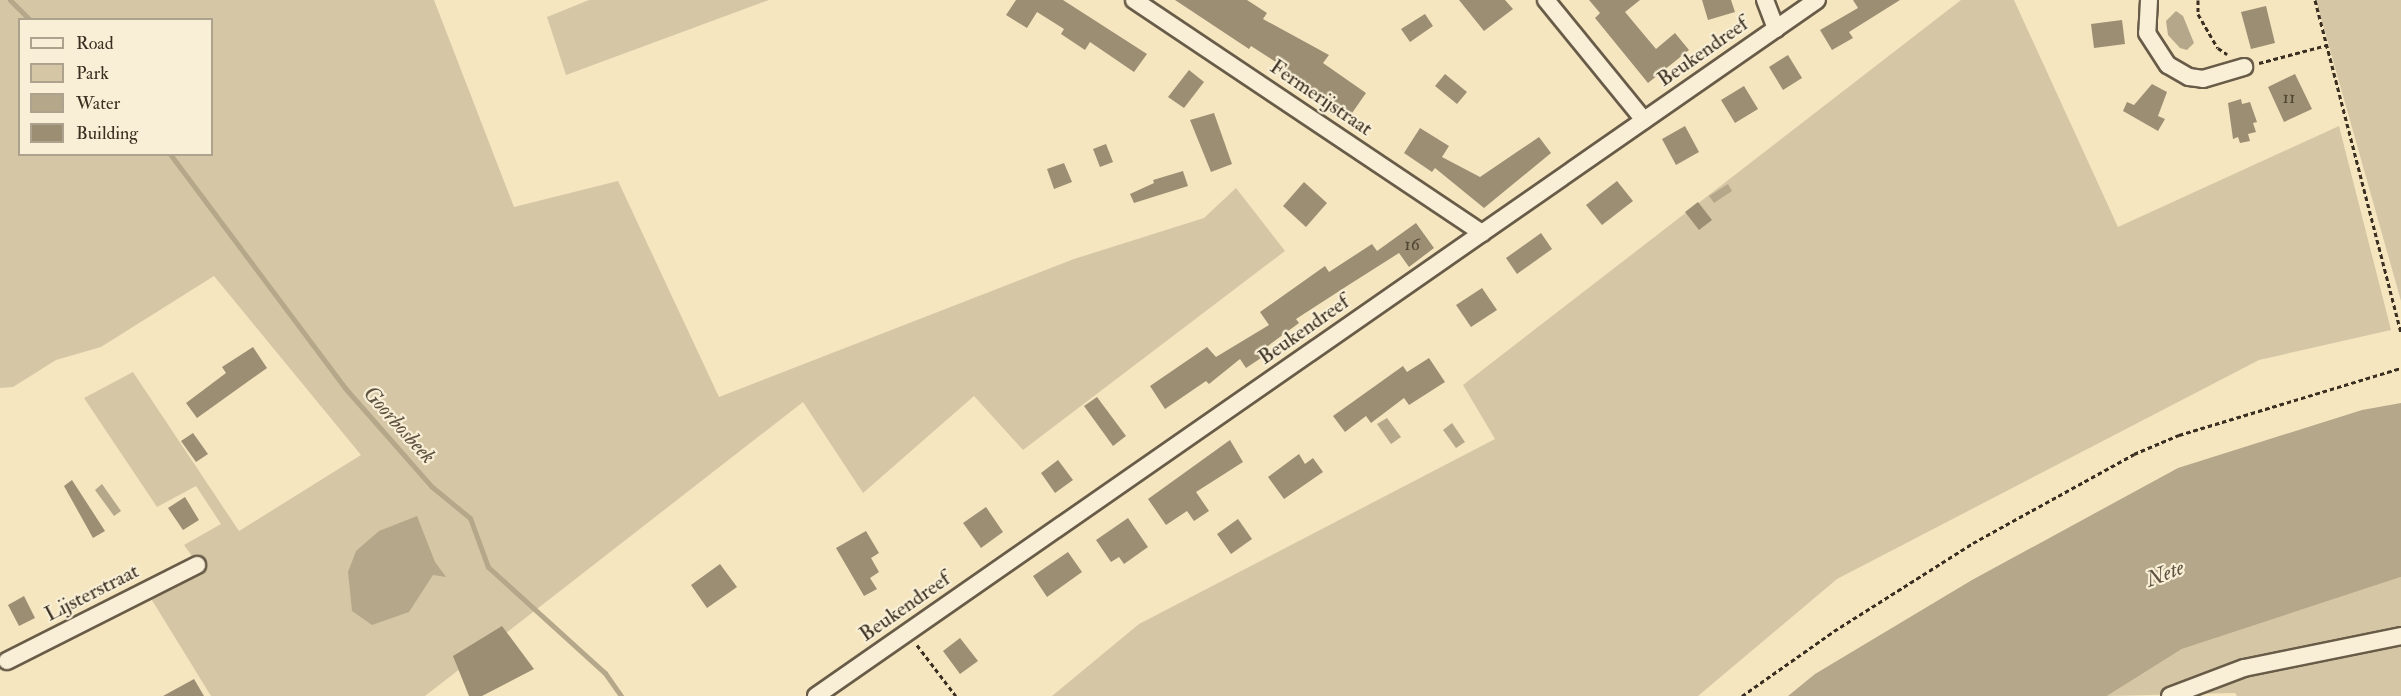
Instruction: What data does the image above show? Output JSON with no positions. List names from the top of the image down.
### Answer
{
  "streets": {
    "street": ["Beukendreef", "Fermerijstraat", "Lijsterstraat"]
  },
  "crossings": [
    ["Beukendreef", "Fermerijstraat"]
  ],
  "water": ["Goorbosbeek", "Nete"],
  "house_numbers": ["11", "16"],
  "legend": [
    "Road",
    "Park",
    "Water",
    "Building"
  ]
}
